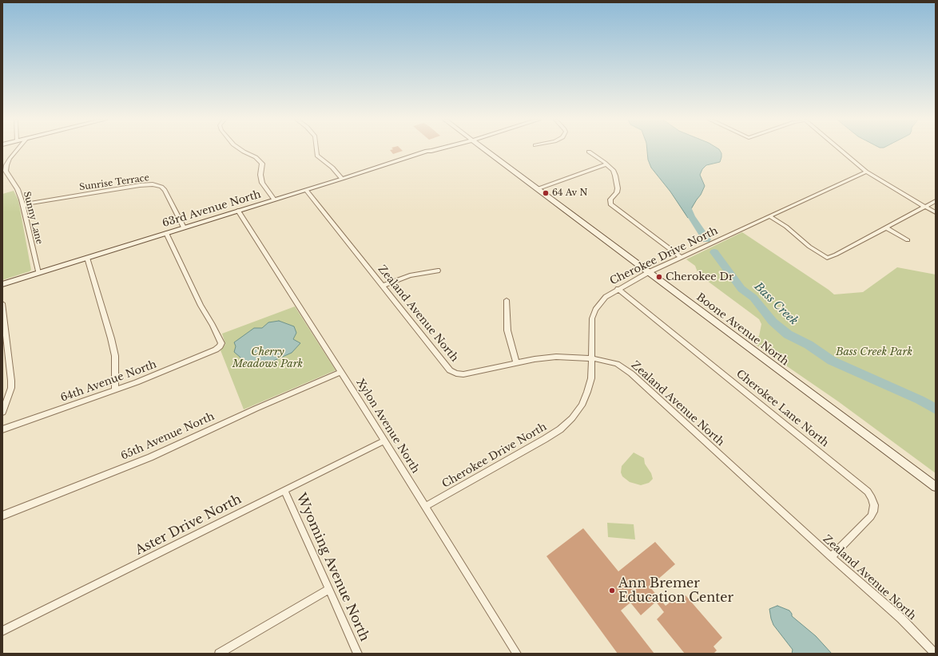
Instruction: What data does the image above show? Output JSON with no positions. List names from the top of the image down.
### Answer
{
  "streets": {
    "street": [
      "Sunrise Terrace",
      "63rd Avenue North",
      "Sunny Lane",
      "Cherokee Drive North",
      "Zealand Avenue North",
      "Boone Avenue North",
      "64th Avenue North",
      "Cherokee Lane North",
      "Xylon Avenue North",
      "65th Avenue North",
      "Aster Drive North",
      "Wyoming Avenue North"
    ]
  },
  "crossings": [
    ["Sunrise Terrace", "63rd Avenue North"],
    ["Sunrise Terrace", "Sunny Lane"],
    ["63rd Avenue North", "Sunny Lane"],
    ["63rd Avenue North", "Zealand Avenue North"],
    ["63rd Avenue North", "64th Avenue North"],
    ["63rd Avenue North", "Xylon Avenue North"],
    ["Cherokee Drive North", "Zealand Avenue North"],
    ["Cherokee Drive North", "Boone Avenue North"],
    ["Cherokee Drive North", "Cherokee Lane North"],
    ["Cherokee Drive North", "Xylon Avenue North"],
    ["Zealand Avenue North", "Cherokee Lane North"],
    ["Xylon Avenue North", "65th Avenue North"],
    ["Xylon Avenue North", "Aster Drive North"],
    ["Aster Drive North", "Wyoming Avenue North"]
  ],
  "water": ["Bass Creek"],
  "parks": ["Cherry Meadows Park", "Bass Creek Park"],
  "places": ["64 Av N", "Cherokee Dr", "Ann Bremer Education Center"]
}
